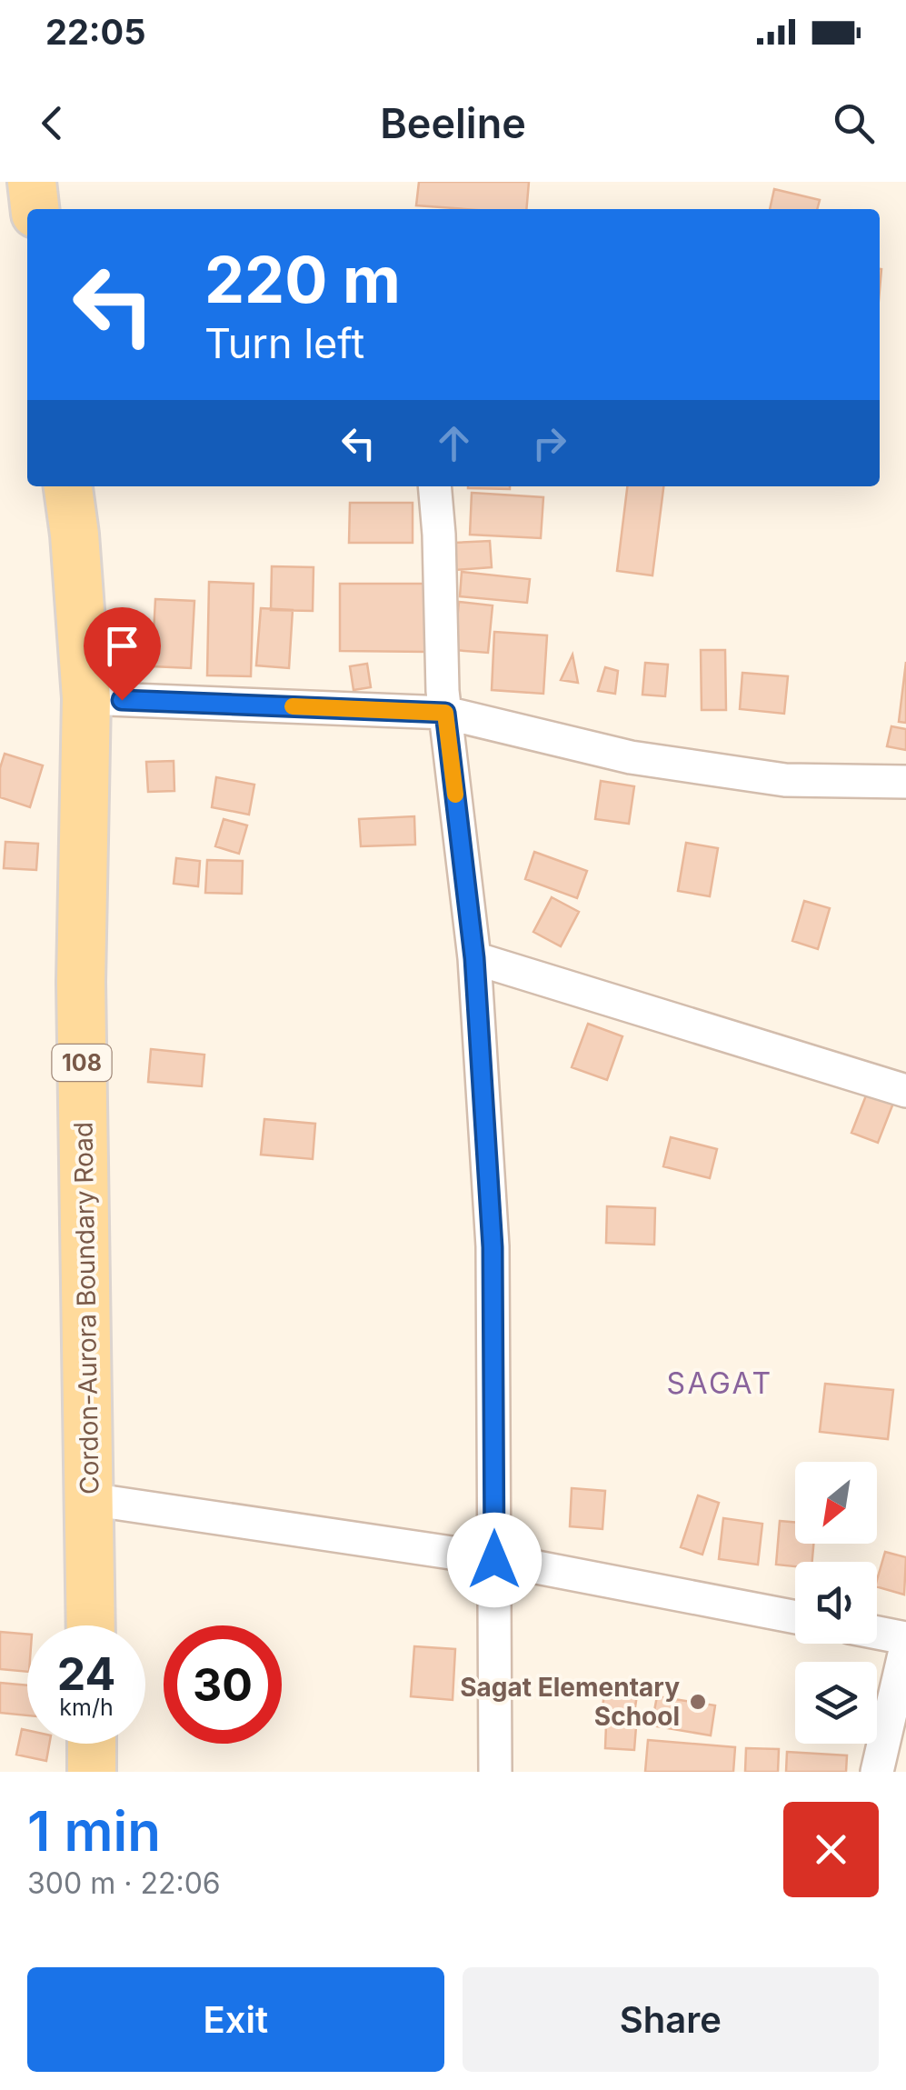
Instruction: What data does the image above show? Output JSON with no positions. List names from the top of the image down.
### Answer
{
  "streets": {
    "main road": ["108", "Cordon-Aurora Boundary Road"]
  },
  "districts": ["SAGAT"],
  "places": ["Sagat Elementary School"],
  "north": "bottom left",
  "page": {
    "status": "22:05",
    "header": "Beeline",
    "turn": ["220 m", "Turn left"],
    "speed": "24 km/h",
    "limit": "30",
    "heading": ["1 min", "300 m · 22:06"],
    "buttons": ["Exit", "Share"]
  }
}
